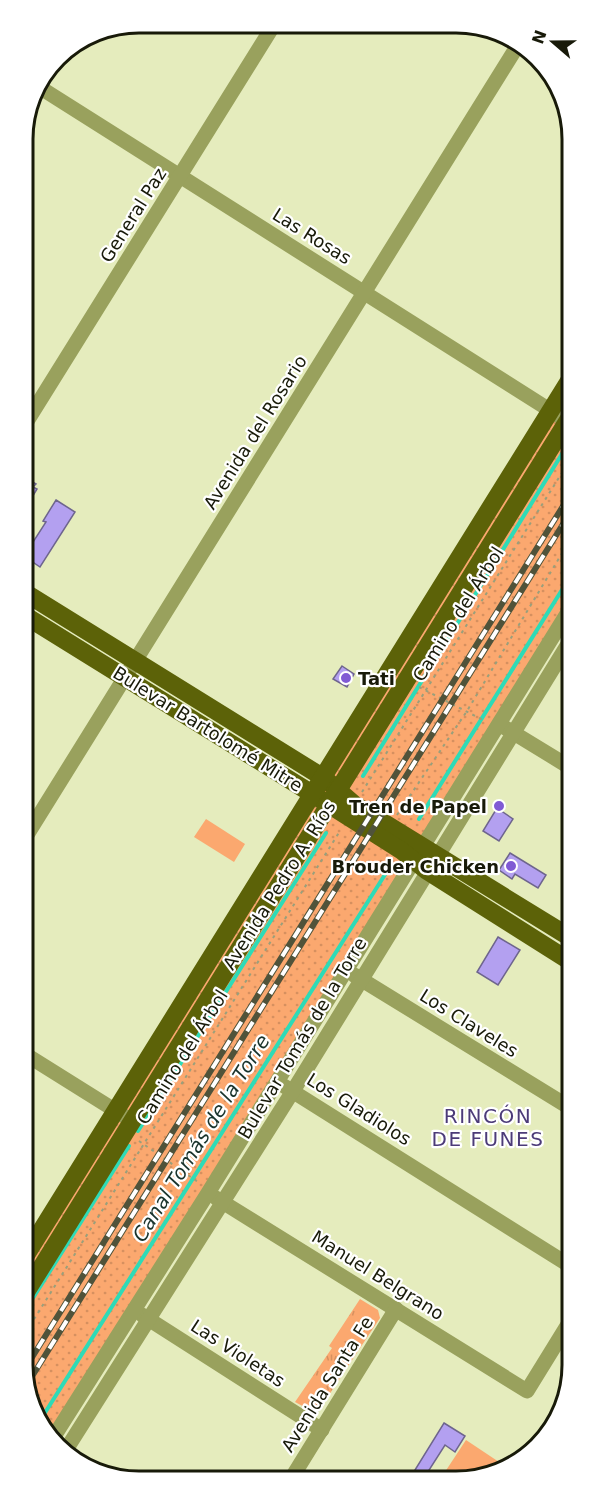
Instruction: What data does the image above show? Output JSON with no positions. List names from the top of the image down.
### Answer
{
  "streets": {
    "main road": ["Bulevar Bartolomé Mitre", "Avenida Pedro A. Ríos"],
    "street": [
      "General Paz",
      "Las Rosas",
      "Avenida del Rosario",
      "Los Claveles",
      "Bulevar Tomás de la Torre",
      "Los Gladiolos",
      "Manuel Belgrano",
      "Las Violetas",
      "Avenida Santa Fe"
    ],
    "path": ["Camino del Árbol"]
  },
  "crossings": [
    ["General Paz", "Las Rosas"],
    ["Las Rosas", "Avenida del Rosario"],
    ["Las Rosas", "Avenida Pedro A. Ríos"],
    ["Avenida del Rosario", "Bulevar Bartolomé Mitre"],
    ["Camino del Árbol", "Bulevar Bartolomé Mitre"],
    ["Bulevar Bartolomé Mitre", "Avenida Pedro A. Ríos"],
    ["Bulevar Bartolomé Mitre", "Bulevar Tomás de la Torre"],
    ["Los Claveles", "Bulevar Tomás de la Torre"],
    ["Bulevar Tomás de la Torre", "Los Gladiolos"],
    ["Bulevar Tomás de la Torre", "Manuel Belgrano"],
    ["Bulevar Tomás de la Torre", "Las Violetas"],
    ["Manuel Belgrano", "Avenida Santa Fe"],
    ["Las Violetas", "Avenida Santa Fe"]
  ],
  "districts": ["RINCÓN DE FUNES"],
  "water": ["Canal Tomás de la Torre"],
  "places": ["Tati", "Tren de Papel", "Brouder Chicken"],
  "north": "left"
}
